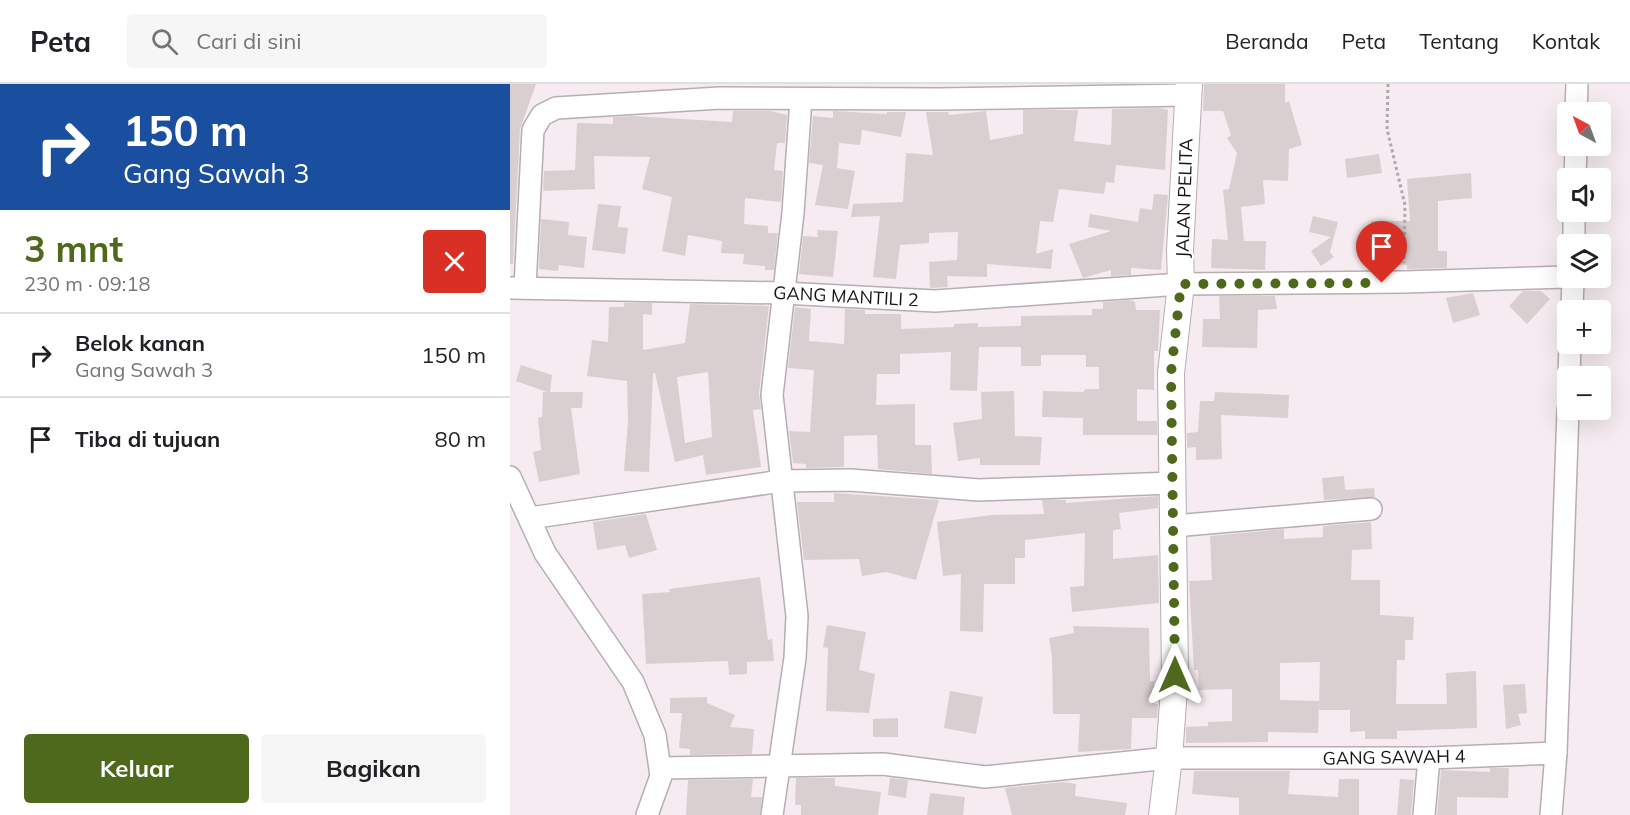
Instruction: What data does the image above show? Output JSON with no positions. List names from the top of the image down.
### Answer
{
  "streets": {
    "street": ["JALAN PELITA", "GANG MANTILI 2", "GANG SAWAH 4"]
  },
  "crossings": [
    ["JALAN PELITA", "GANG MANTILI 2"],
    ["JALAN PELITA", "GANG SAWAH 4"]
  ],
  "north": "top left",
  "page": {
    "header": "Peta",
    "search": "Cari di sini",
    "nav": [
      "Beranda",
      "Peta",
      "Tentang",
      "Kontak"
    ],
    "turn": ["150 m", "Gang Sawah 3"],
    "map_buttons": ["+", "−"],
    "heading": ["3 mnt", "230 m · 09:18"],
    "list": [
      {
        "name": "Belok kanan",
        "note": "Gang Sawah 3",
        "value": "150 m"
      },
      {
        "name": "Tiba di tujuan",
        "value": "80 m"
      }
    ],
    "buttons": ["Keluar", "Bagikan"]
  }
}
